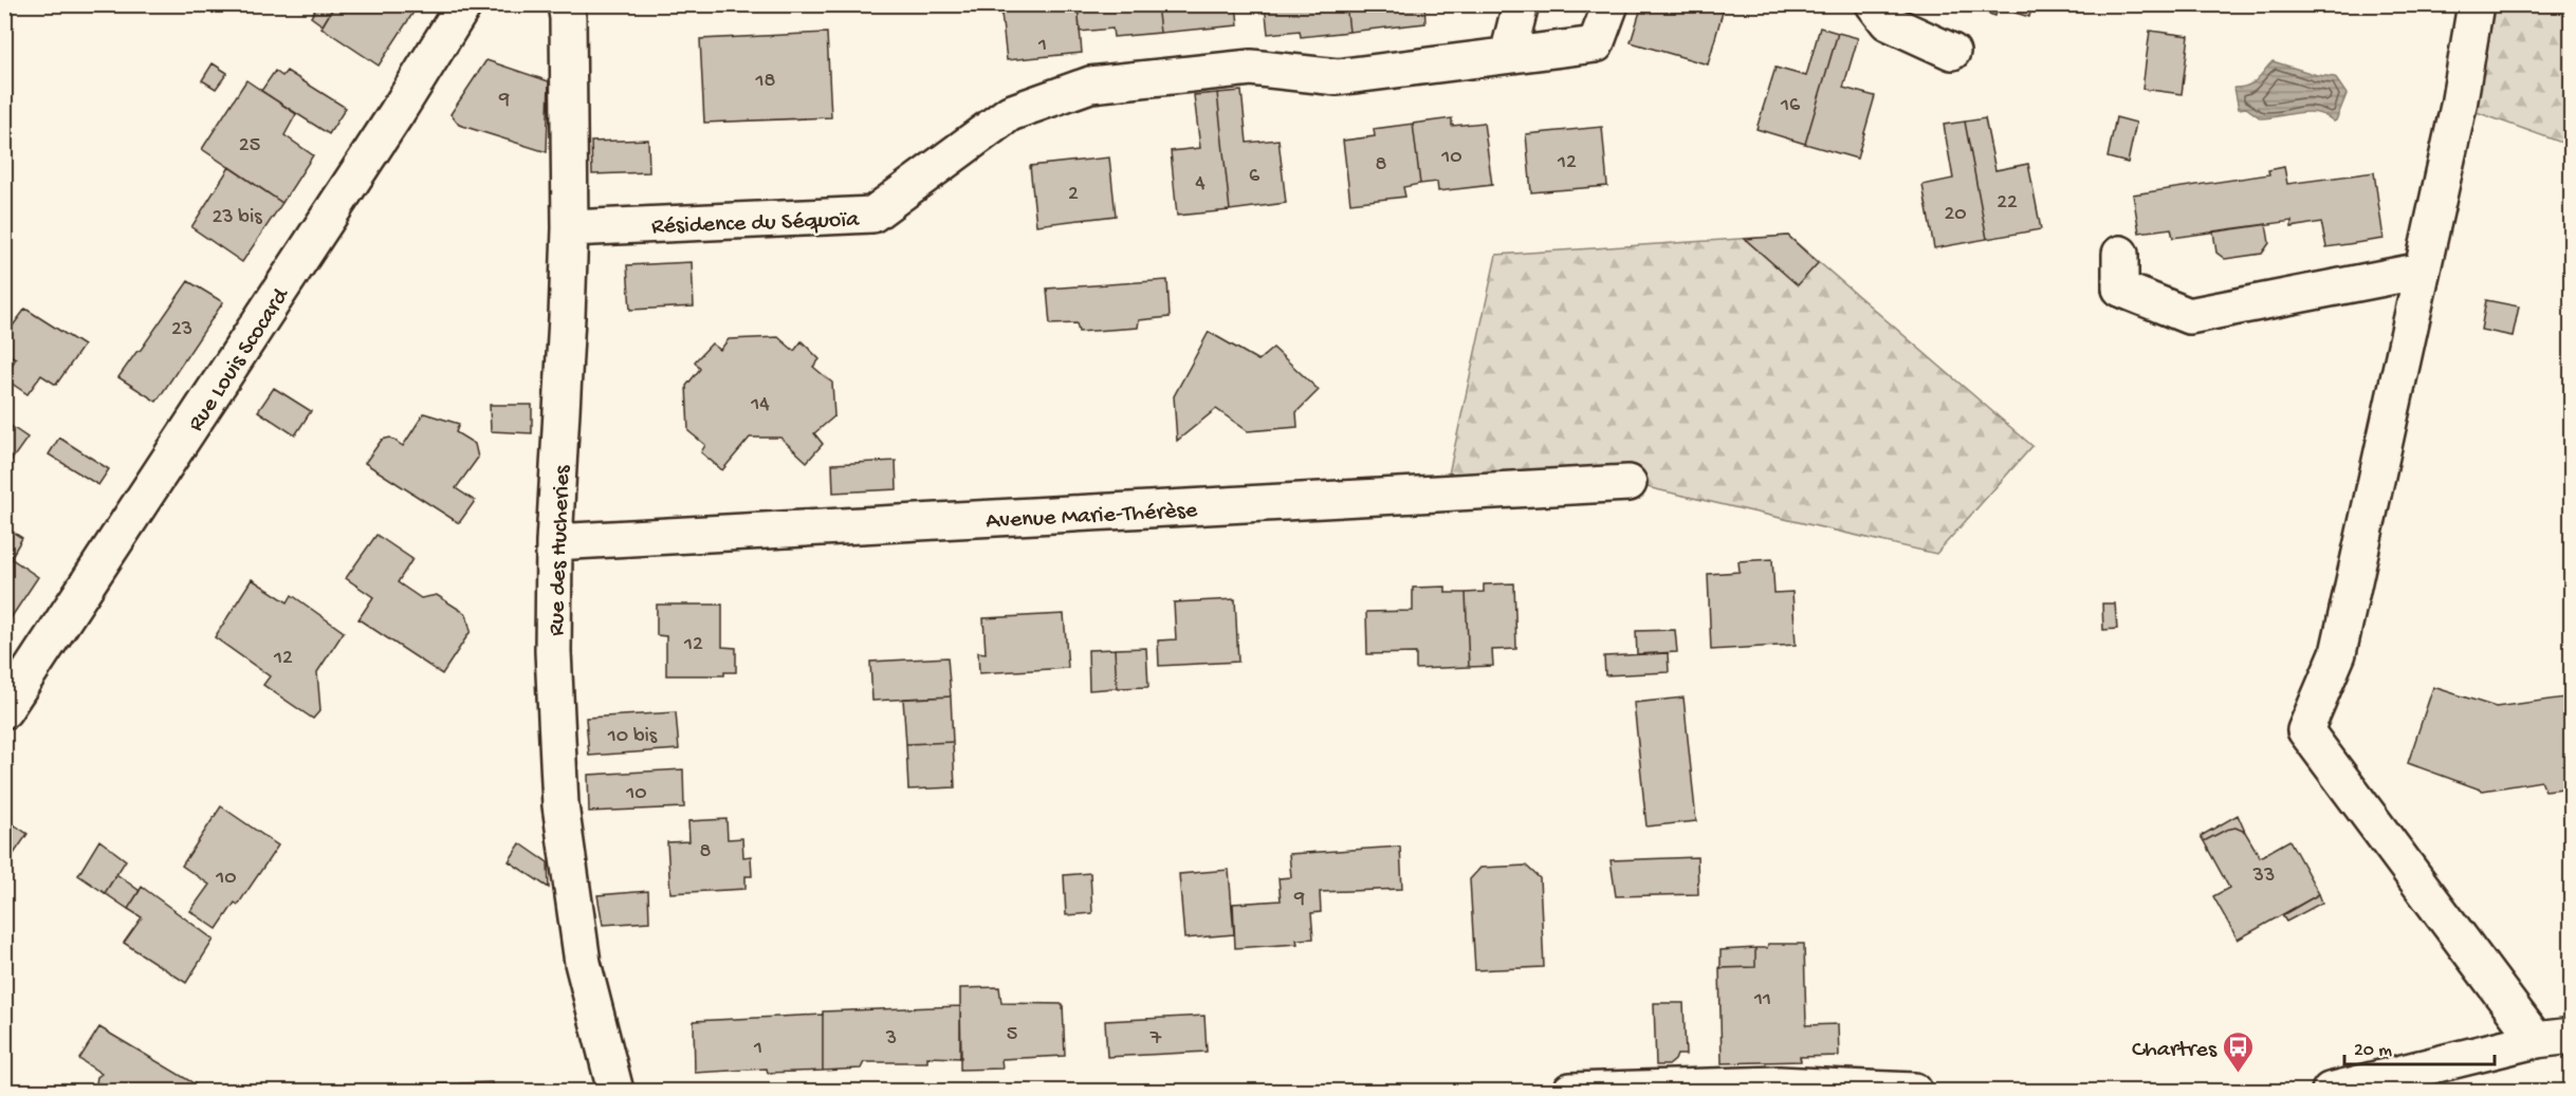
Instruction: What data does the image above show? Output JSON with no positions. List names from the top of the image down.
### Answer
{
  "streets": {
    "street": [
      "Résidence du Séquoïa",
      "Rue Louis Scocard",
      "Avenue Marie-Thérèse",
      "Rue des Hucheries"
    ]
  },
  "crossings": [
    ["Résidence du Séquoïa", "Rue des Hucheries"],
    ["Avenue Marie-Thérèse", "Rue des Hucheries"]
  ],
  "places": {
    "bus stop": ["Chartres"]
  },
  "house_numbers": [
    "1",
    "18",
    "9",
    "16",
    "25",
    "10",
    "12",
    "8",
    "6",
    "4",
    "2",
    "22",
    "20",
    "23 bis",
    "23",
    "14",
    "12",
    "12",
    "10 bis",
    "10",
    "8",
    "33",
    "10",
    "9",
    "11",
    "5",
    "3",
    "7",
    "1"
  ],
  "scale_bar": "20 m"
}
